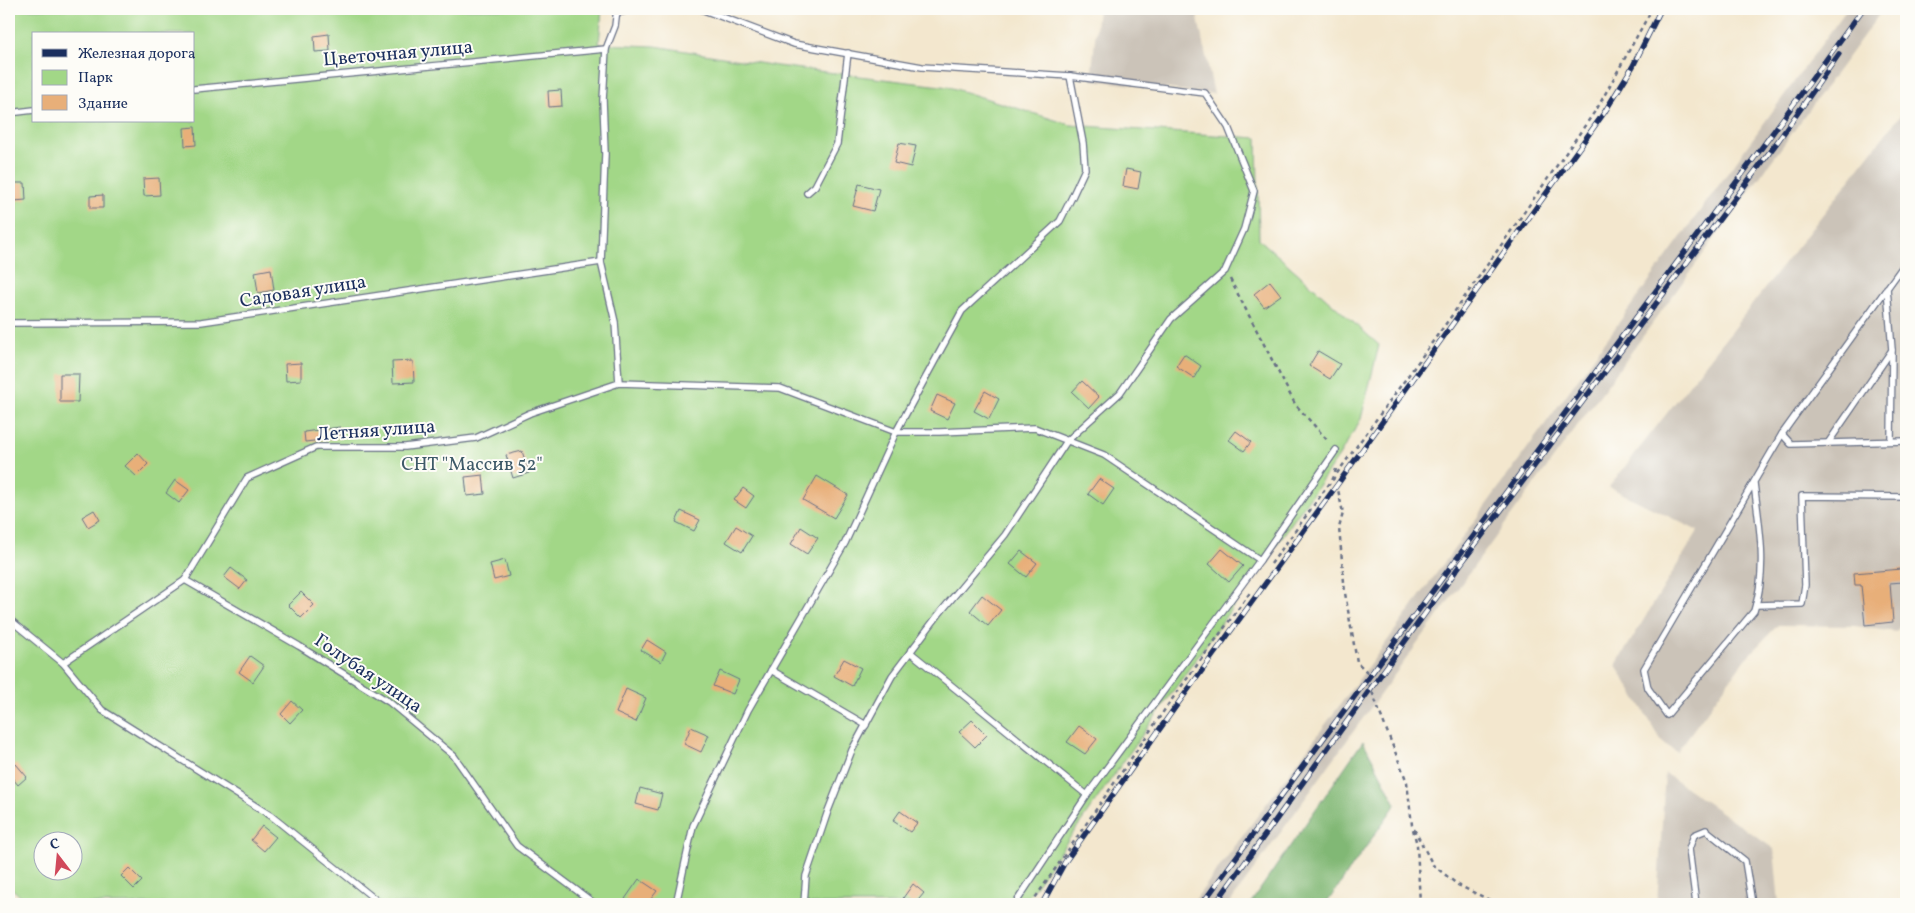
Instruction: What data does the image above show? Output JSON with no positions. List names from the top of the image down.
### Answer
{
  "streets": {
    "lane": [
      "Цветочная улица",
      "Садовая улица",
      "Летняя улица",
      "Голубая улица"
    ]
  },
  "crossings": [
    ["Летняя улица", "Голубая улица"]
  ],
  "parks": ["СНТ \"Массив 52\""],
  "legend": ["Железная дорога", "Парк", "Здание"],
  "north": "top"
}
